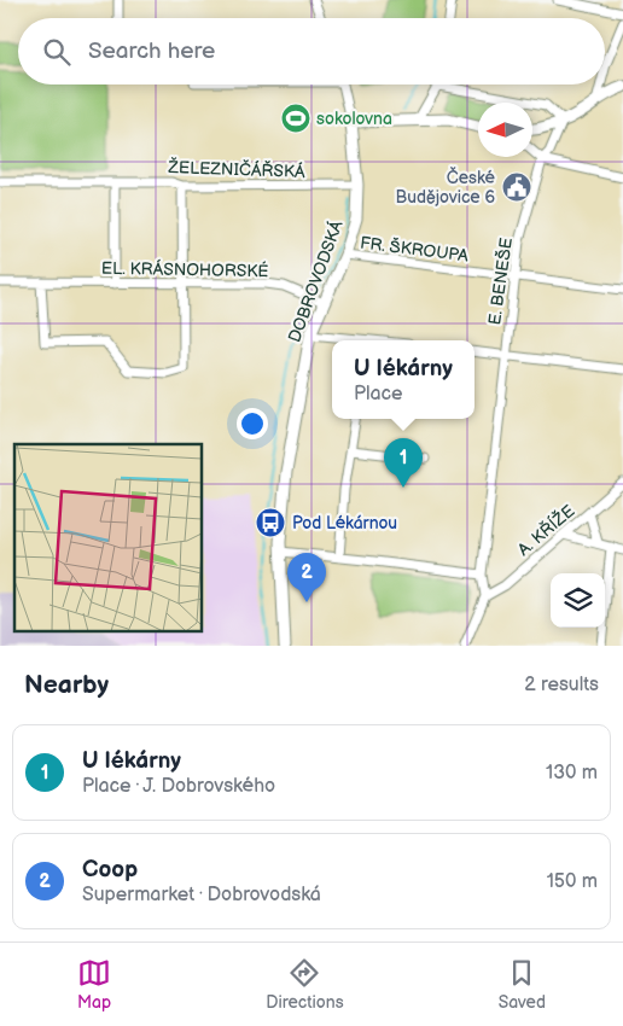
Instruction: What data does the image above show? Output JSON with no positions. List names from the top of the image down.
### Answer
{
  "streets": {
    "main road": ["DOBROVODSKÁ"],
    "street": [
      "ŽELEZNIČÁŘSKÁ",
      "FR. ŠKROUPA",
      "EL. KRÁSNOHORSKÉ",
      "E. BENEŠE",
      "A. KŘÍŽE"
    ]
  },
  "crossings": [
    ["ŽELEZNIČÁŘSKÁ", "DOBROVODSKÁ"],
    ["FR. ŠKROUPA", "DOBROVODSKÁ"],
    ["FR. ŠKROUPA", "E. BENEŠE"],
    ["EL. KRÁSNOHORSKÉ", "DOBROVODSKÁ"],
    ["E. BENEŠE", "A. KŘÍŽE"]
  ],
  "places": {
    "sports": ["sokolovna"],
    "public building": ["České Budějovice 6"],
    "bus stop": ["Pod Lékárnou"]
  },
  "north": "left",
  "page": {
    "search": "Search here",
    "popup": ["U lékárny", "Place"],
    "pins": ["1", "2"],
    "heading": ["Nearby", "2 results"],
    "list": [
      {
        "mark": "1",
        "name": "U lékárny",
        "note": "Place · J. Dobrovského",
        "value": "130 m"
      },
      {
        "mark": "2",
        "name": "Coop",
        "note": "Supermarket · Dobrovodská",
        "value": "150 m"
      }
    ],
    "nav": ["Map", "Directions", "Saved"]
  }
}
